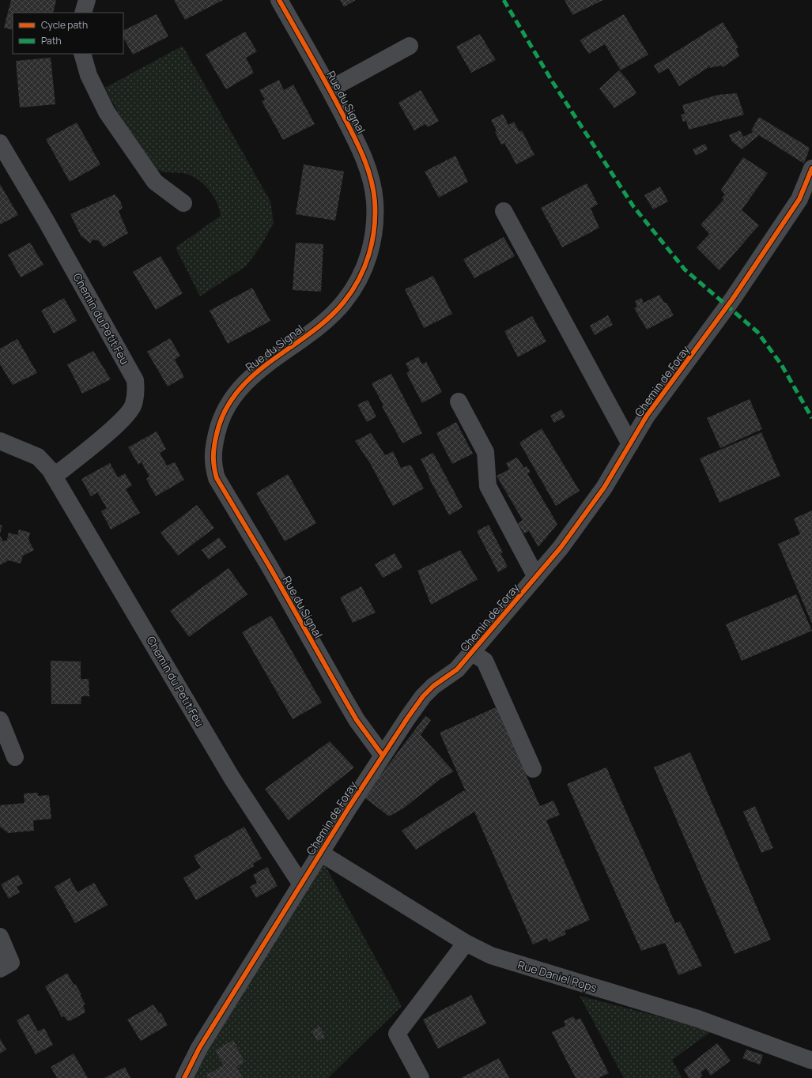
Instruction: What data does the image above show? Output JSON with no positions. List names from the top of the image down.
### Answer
{
  "streets": {
    "street": [
      "Rue du Signal",
      "Chemin du Petit Feu",
      "Chemin de Foray",
      "Rue Daniel Rops"
    ]
  },
  "crossings": [
    ["Rue du Signal", "Chemin de Foray"],
    ["Chemin du Petit Feu", "Chemin de Foray"],
    ["Chemin de Foray", "Rue Daniel Rops"]
  ],
  "legend": ["Cycle path", "Path"]
}
